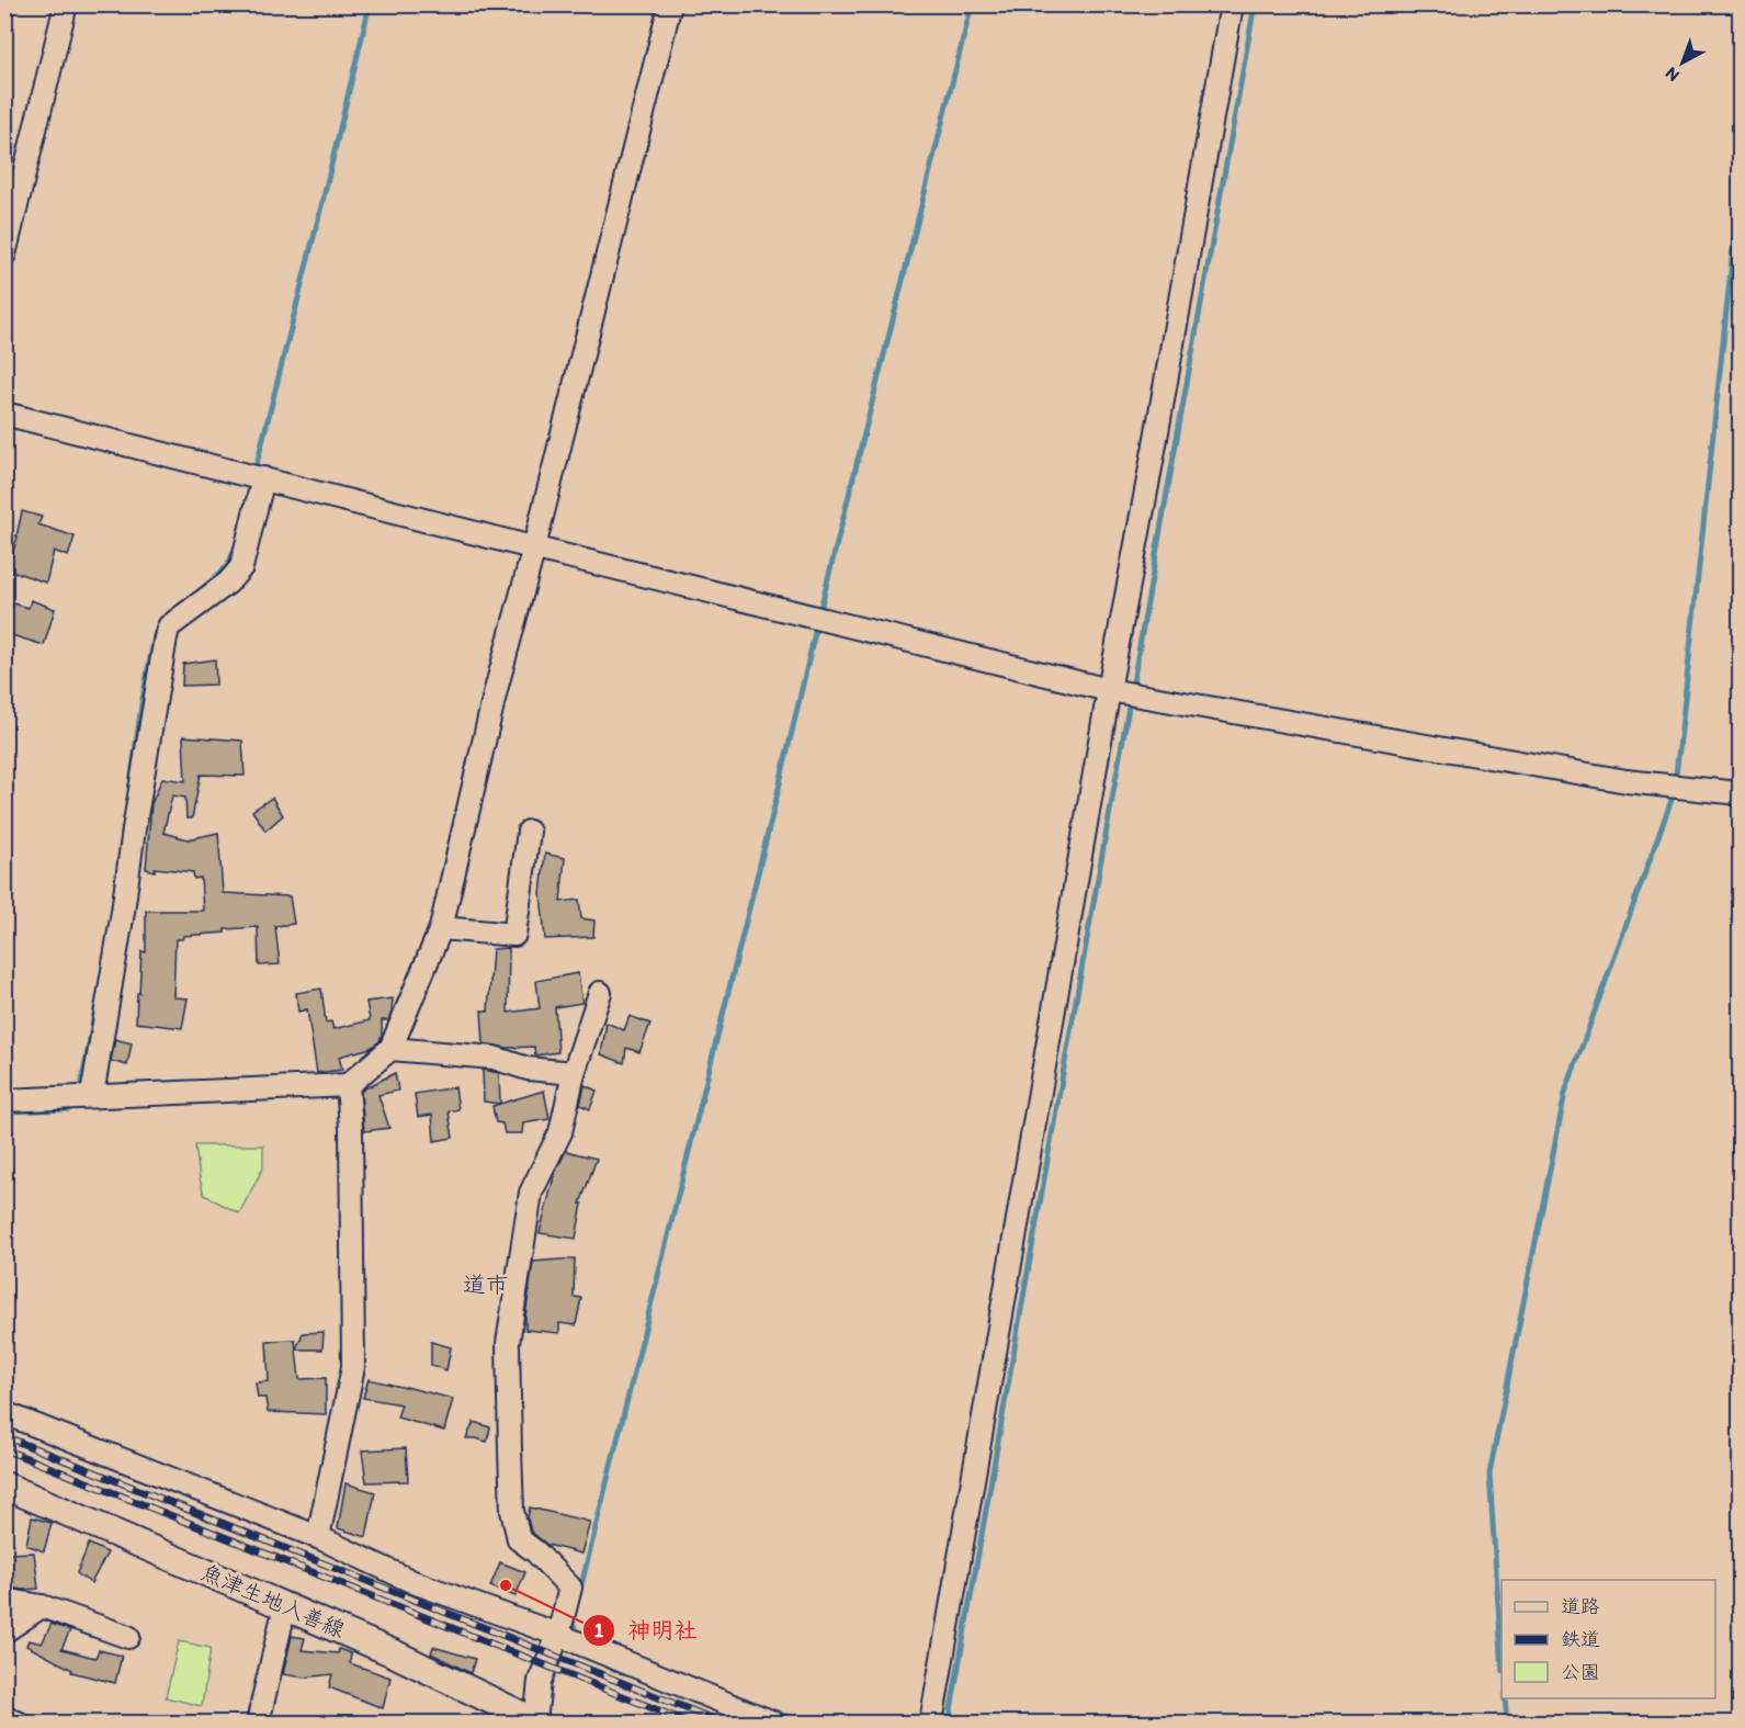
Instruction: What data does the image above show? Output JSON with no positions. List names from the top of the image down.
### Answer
{
  "streets": {
    "main road": ["魚津生地入善線"]
  },
  "districts": ["道市"],
  "places": ["神明社"],
  "legend": ["道路", "鉄道", "公園"],
  "north": "bottom left"
}
